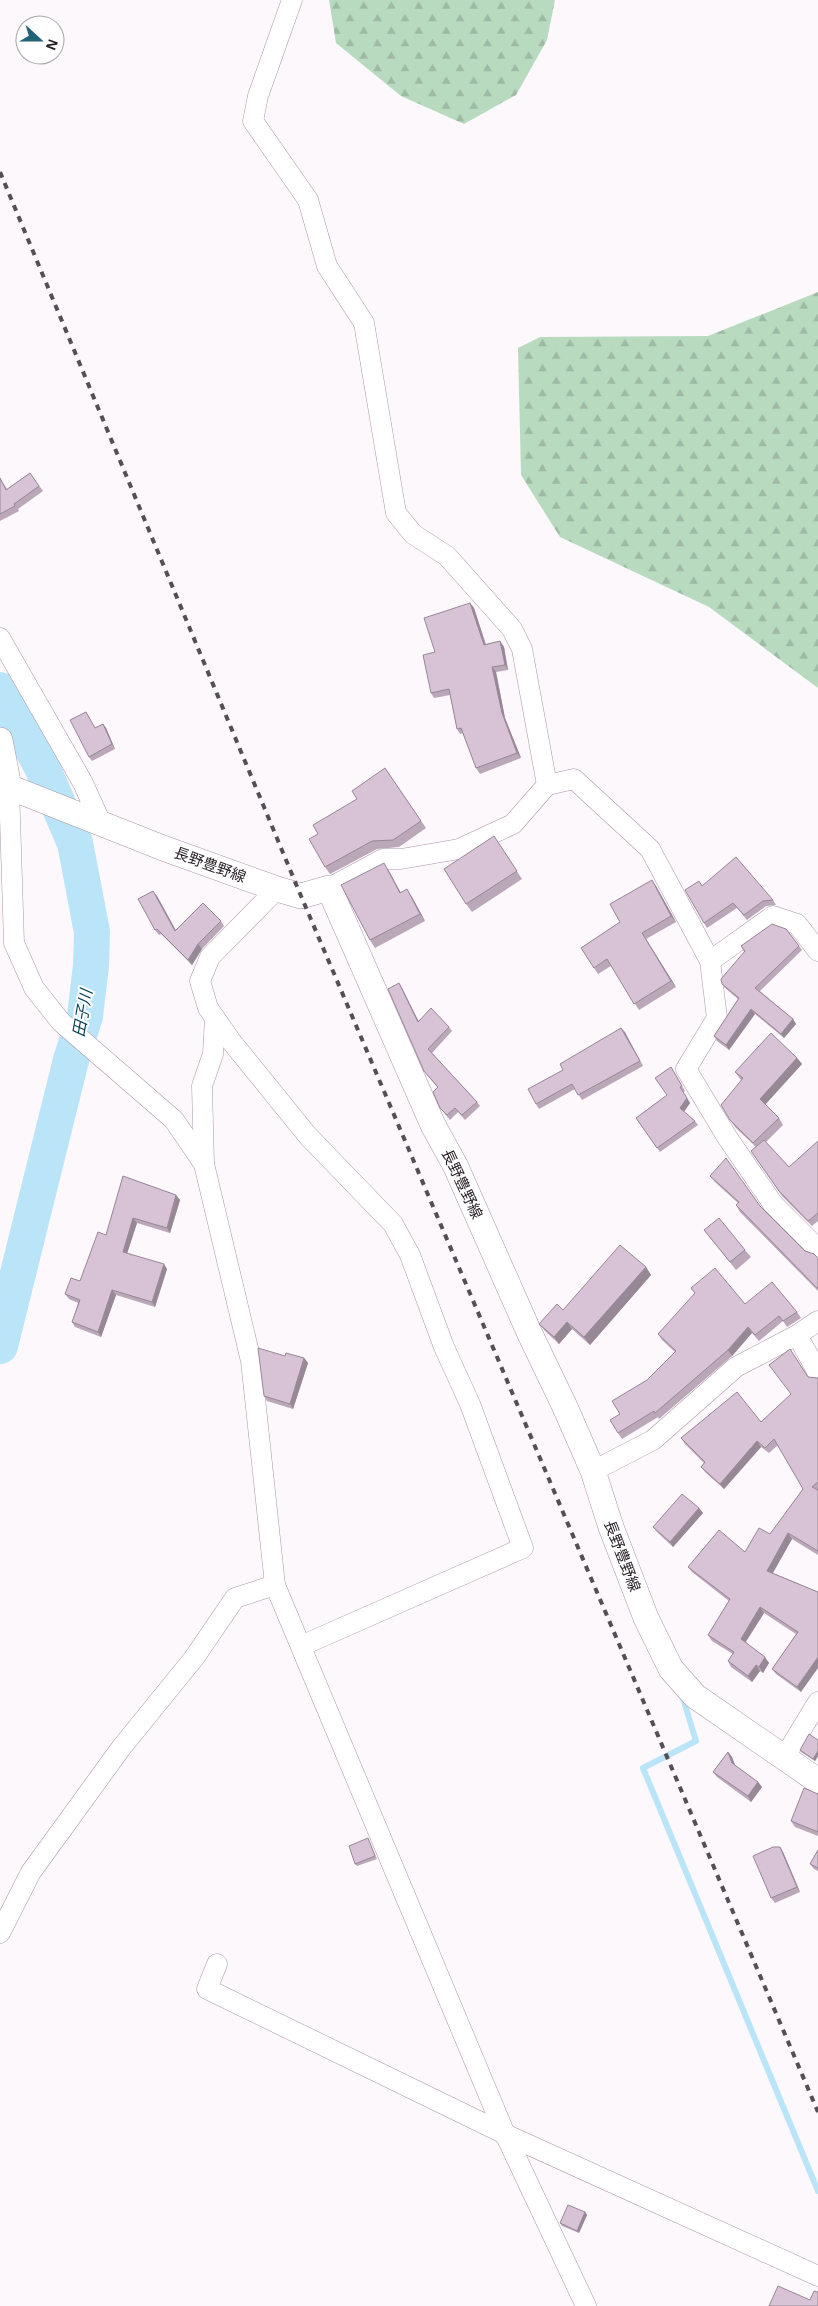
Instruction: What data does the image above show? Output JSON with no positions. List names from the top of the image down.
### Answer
{
  "streets": {
    "main road": ["長野豊野線"]
  },
  "water": ["田子川"],
  "north": "right"
}
